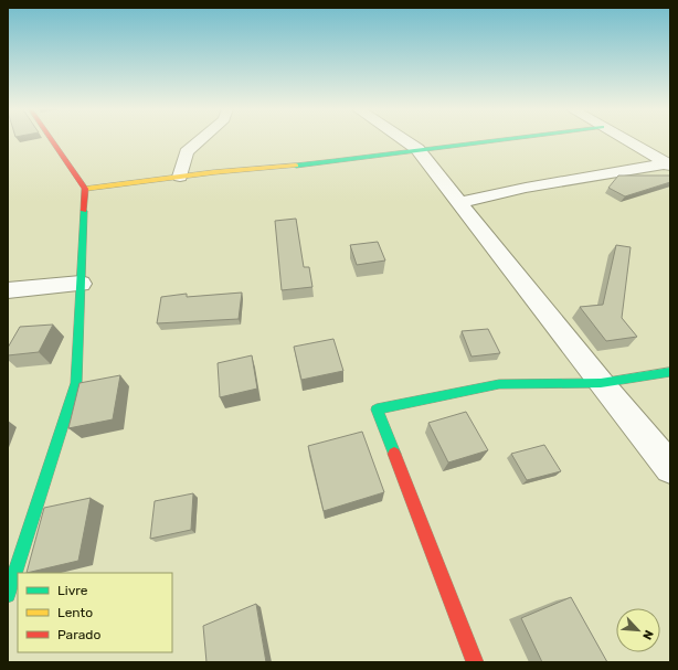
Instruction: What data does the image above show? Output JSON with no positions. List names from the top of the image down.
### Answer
{
  "legend": ["Livre", "Lento", "Parado"],
  "north": "bottom right"
}
